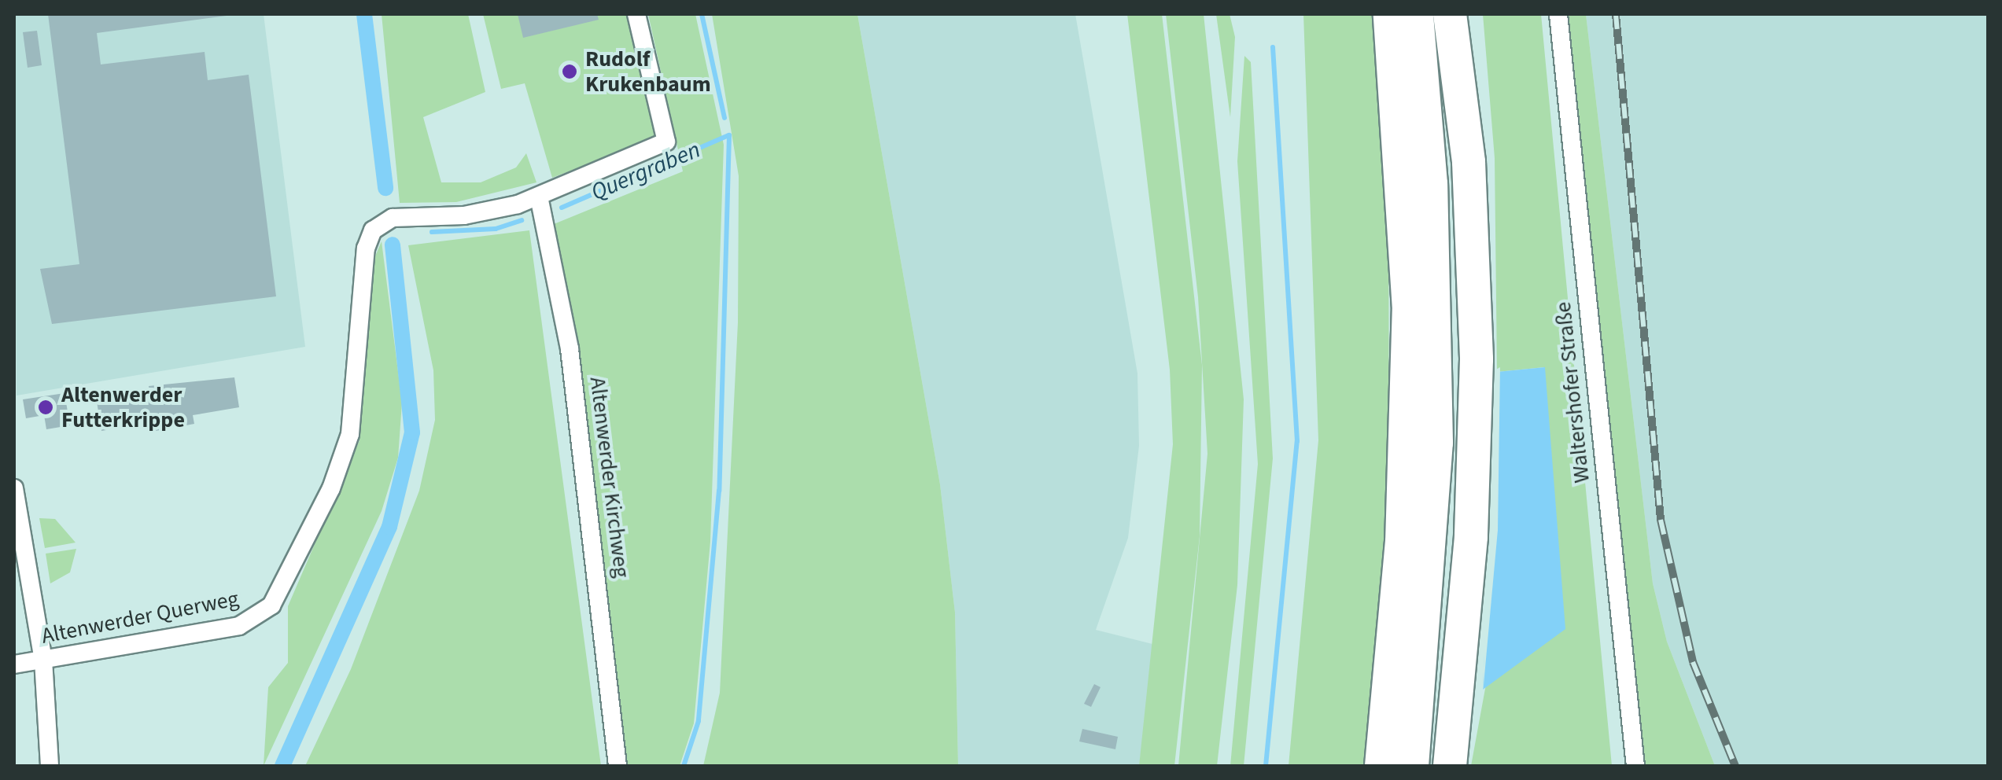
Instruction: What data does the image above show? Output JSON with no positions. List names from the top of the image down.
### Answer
{
  "streets": {
    "street": ["Waltershofer Straße", "Altenwerder Kirchweg", "Altenwerder Querweg"]
  },
  "crossings": [
    ["Altenwerder Kirchweg", "Altenwerder Querweg"]
  ],
  "water": ["Quergraben"],
  "places": ["Rudolf Krukenbaum", "Altenwerder Futterkrippe"]
}
